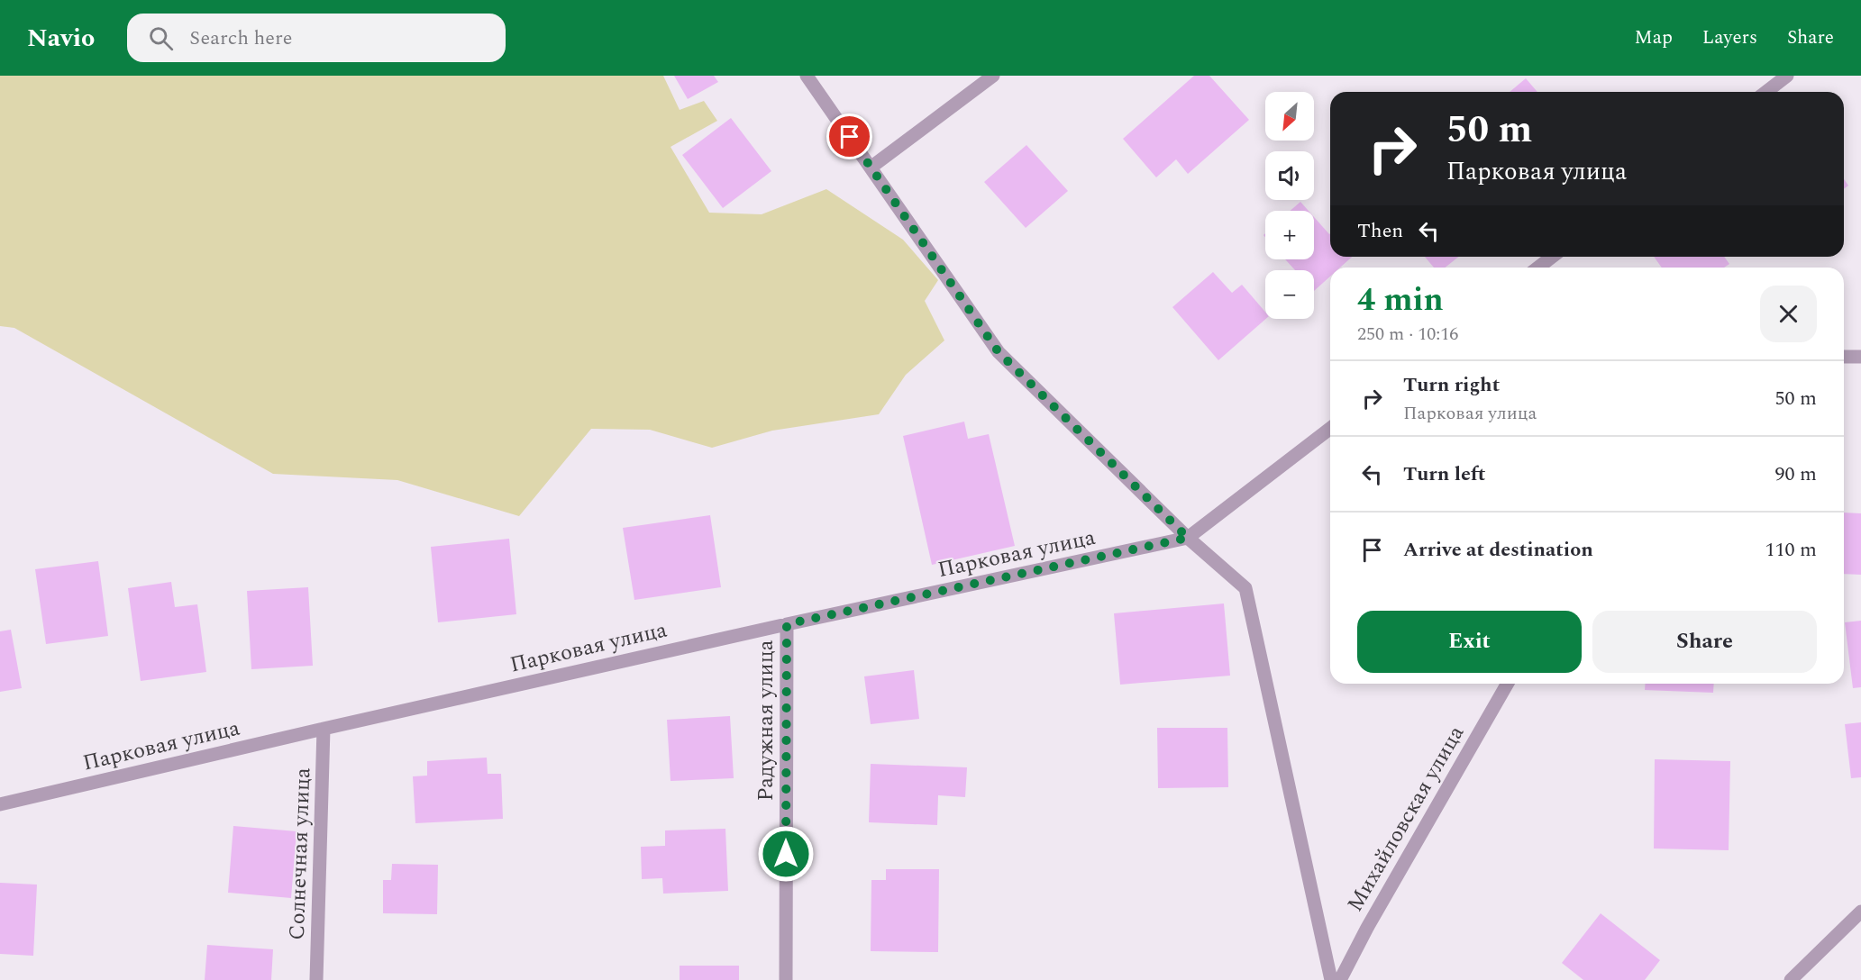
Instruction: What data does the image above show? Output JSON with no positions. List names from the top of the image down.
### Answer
{
  "streets": {
    "street": [
      "Парковая улица",
      "Радужная улица",
      "Михайловская улица",
      "Солнечная улица"
    ]
  },
  "crossings": [
    ["Парковая улица", "Радужная улица"],
    ["Парковая улица", "Солнечная улица"]
  ],
  "north": "bottom left",
  "page": {
    "header": "Navio",
    "search": "Search here",
    "nav": ["Map", "Layers", "Share"],
    "map_buttons": ["+", "−"],
    "turn": ["50 m", "Парковая улица"],
    "then": "Then",
    "heading": ["4 min", "250 m · 10:16"],
    "list": [
      {
        "name": "Turn right",
        "note": "Парковая улица",
        "value": "50 m"
      },
      {
        "name": "Turn left",
        "value": "90 m"
      },
      {
        "name": "Arrive at destination",
        "value": "110 m"
      }
    ],
    "buttons": ["Exit", "Share"]
  }
}
